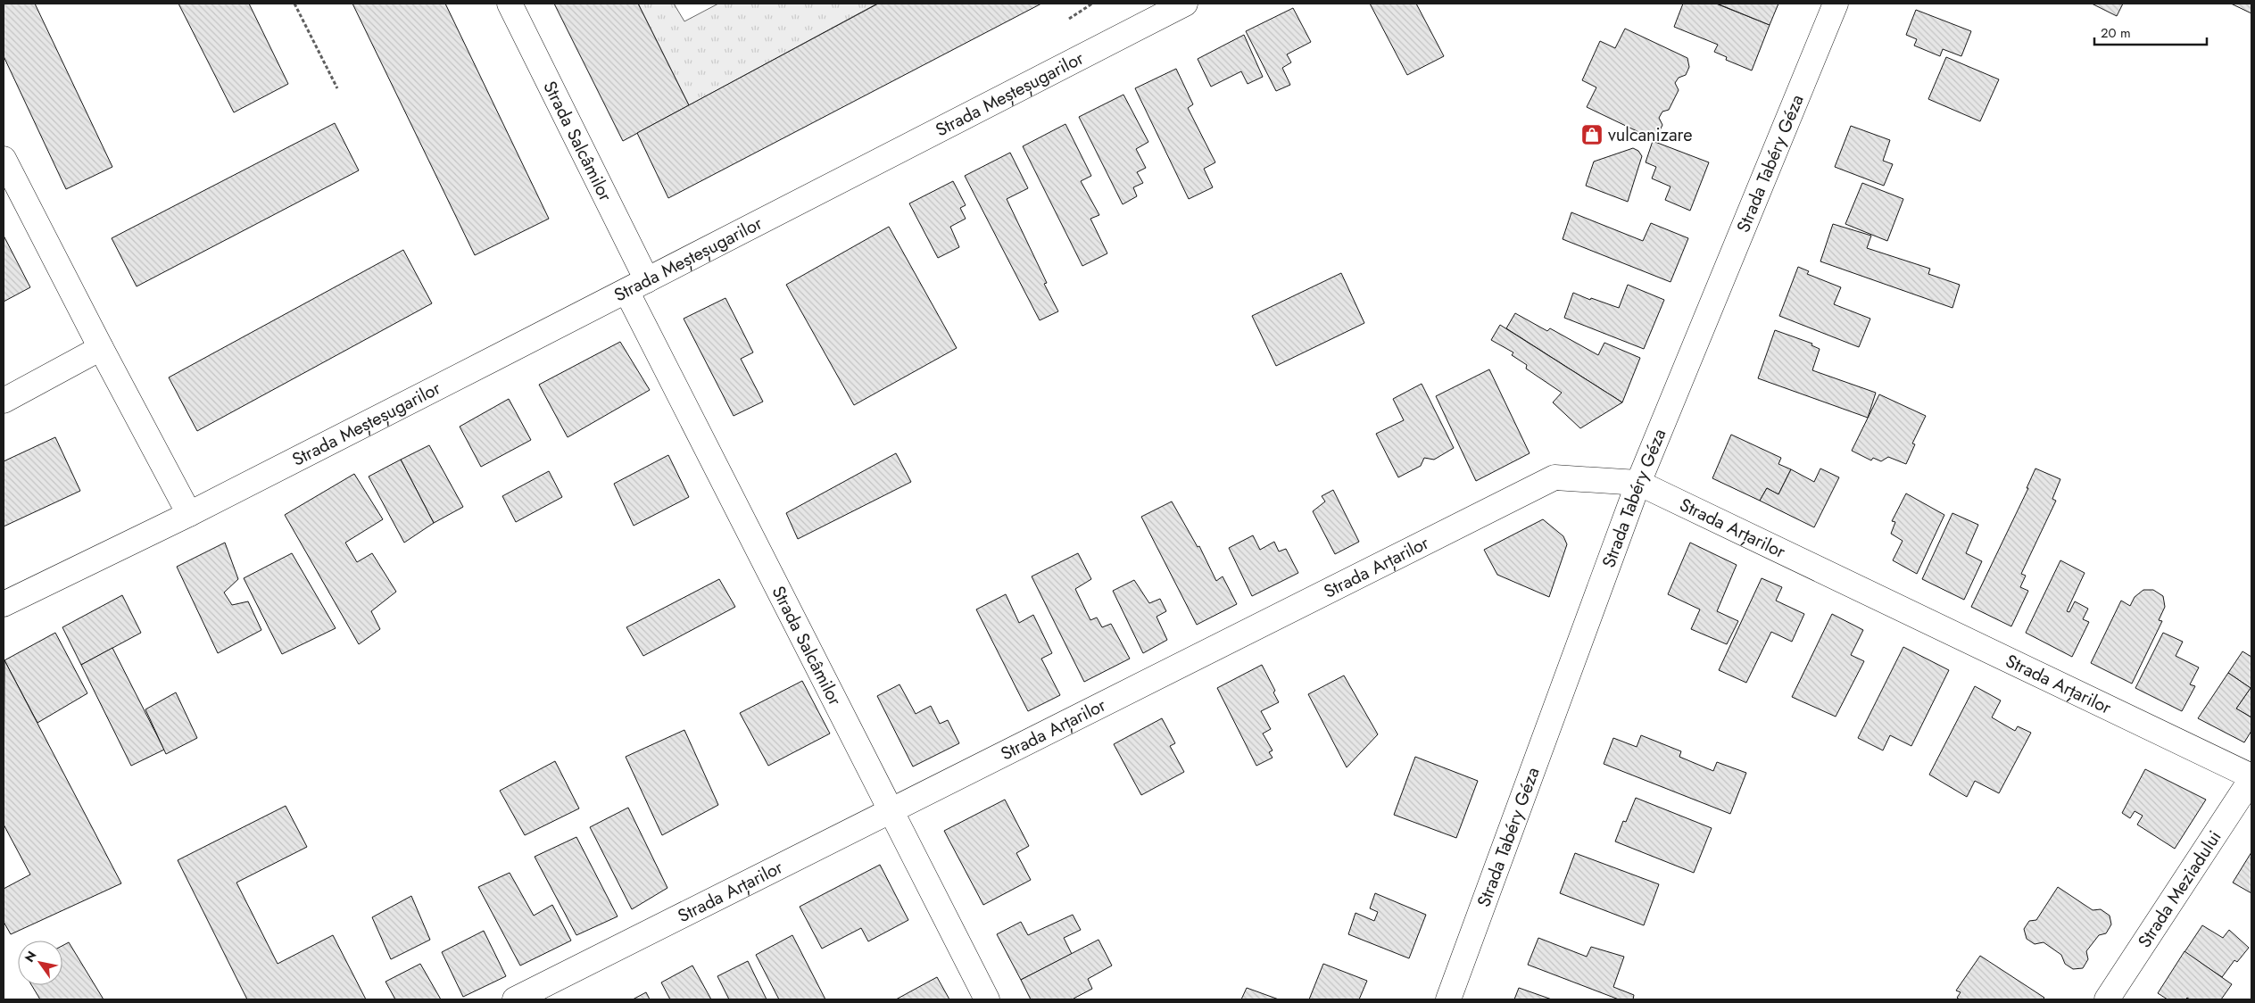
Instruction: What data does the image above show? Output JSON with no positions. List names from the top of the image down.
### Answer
{
  "streets": {
    "street": [
      "Strada Meșteșugarilor",
      "Strada Salcâmilor",
      "Strada Tabéry Géza",
      "Strada Arțarilor",
      "Strada Meziadului"
    ]
  },
  "crossings": [
    ["Strada Meșteșugarilor", "Strada Salcâmilor"],
    ["Strada Salcâmilor", "Strada Arțarilor"],
    ["Strada Tabéry Géza", "Strada Arțarilor"],
    ["Strada Arțarilor", "Strada Meziadului"]
  ],
  "places": {
    "shop": ["vulcanizare"]
  },
  "scale_bar": "20 m",
  "north": "top left"
}
